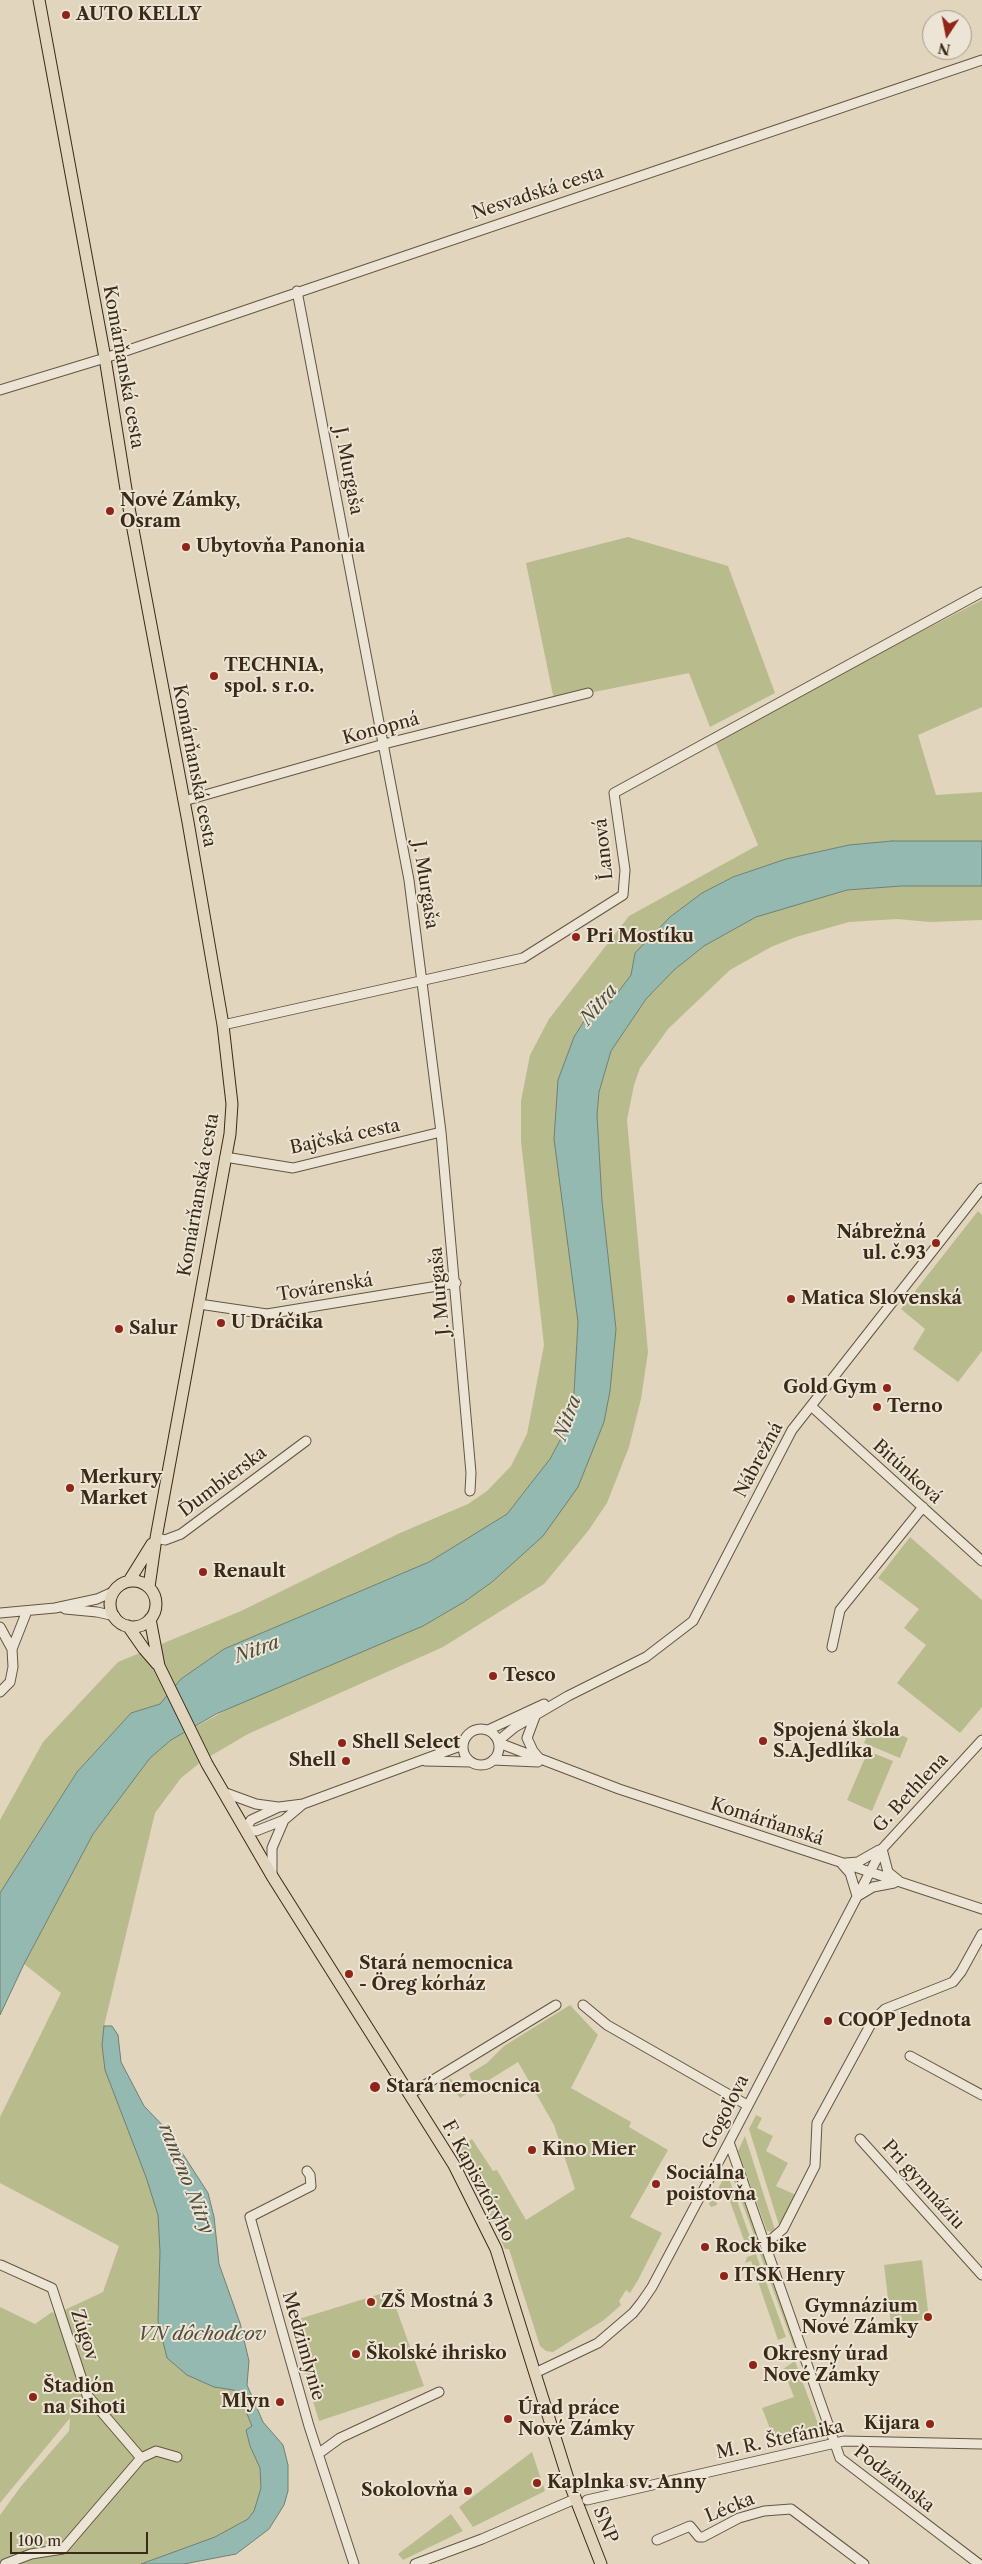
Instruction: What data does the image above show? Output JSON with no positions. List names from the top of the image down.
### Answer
{
  "streets": {
    "main road": ["Komárňanská cesta", "F. Kapisztóryho", "SNP"],
    "street": [
      "Nesvadská cesta",
      "J. Murgaša",
      "Konopná",
      "Ľanová",
      "Bajčská cesta",
      "Továrenská",
      "Nábrežná",
      "Bitúnková",
      "Ďumbierska",
      "G. Bethlena",
      "Komárňanská",
      "Gogoľova",
      "Pri gymnáziu",
      "Zúgov",
      "Medzimlynie",
      "M. R. Štefánika",
      "Podzámska",
      "Lécka"
    ]
  },
  "crossings": [
    ["Nesvadská cesta", "Komárňanská cesta"],
    ["Nesvadská cesta", "J. Murgaša"],
    ["Komárňanská cesta", "Konopná"],
    ["Komárňanská cesta", "Ľanová"],
    ["Komárňanská cesta", "Bajčská cesta"],
    ["Komárňanská cesta", "Továrenská"],
    ["Komárňanská cesta", "Ďumbierska"],
    ["J. Murgaša", "Konopná"],
    ["J. Murgaša", "Ľanová"],
    ["J. Murgaša", "Bajčská cesta"],
    ["J. Murgaša", "Továrenská"],
    ["Nábrežná", "Bitúnková"],
    ["Nábrežná", "Komárňanská"],
    ["G. Bethlena", "Komárňanská"],
    ["G. Bethlena", "Gogoľova"],
    ["Komárňanská", "Gogoľova"],
    ["Gogoľova", "F. Kapisztóryho"],
    ["Gogoľova", "Podzámska"],
    ["F. Kapisztóryho", "M. R. Štefánika"],
    ["F. Kapisztóryho", "SNP"],
    ["M. R. Štefánika", "Podzámska"],
    ["M. R. Štefánika", "SNP"]
  ],
  "water": ["Nitra", "rameno Nitry", "VN dôchodcov"],
  "places": [
    "AUTO KELLY",
    "Nové Zámky, Osram",
    "Ubytovňa Panonia",
    "TECHNIA, spol. s r.o.",
    "Pri Mostíku",
    "Nábrežná ul. č.93",
    "Matica Slovenská",
    "U Dráčika",
    "Salur",
    "Gold Gym",
    "Terno",
    "Merkury Market",
    "Renault",
    "Tesco",
    "Spojená škola S.A.Jedlíka",
    "Shell Select",
    "Shell",
    "Stará nemocnica - Öreg kórház",
    "COOP Jednota",
    "Stará nemocnica",
    "Kino Mier",
    "Sociálna poisťovňa",
    "Rock bike",
    "ITSK Henry",
    "ZŠ Mostná 3",
    "Gymnázium Nové Zámky",
    "Školské ihrisko",
    "Okresný úrad Nové Zámky",
    "Štadión na Sihoti",
    "Mlyn",
    "Úrad práce Nové Zámky",
    "Kijara",
    "Kaplnka sv. Anny",
    "Sokolovňa"
  ],
  "scale_bar": "100 m",
  "north": "bottom"
}
